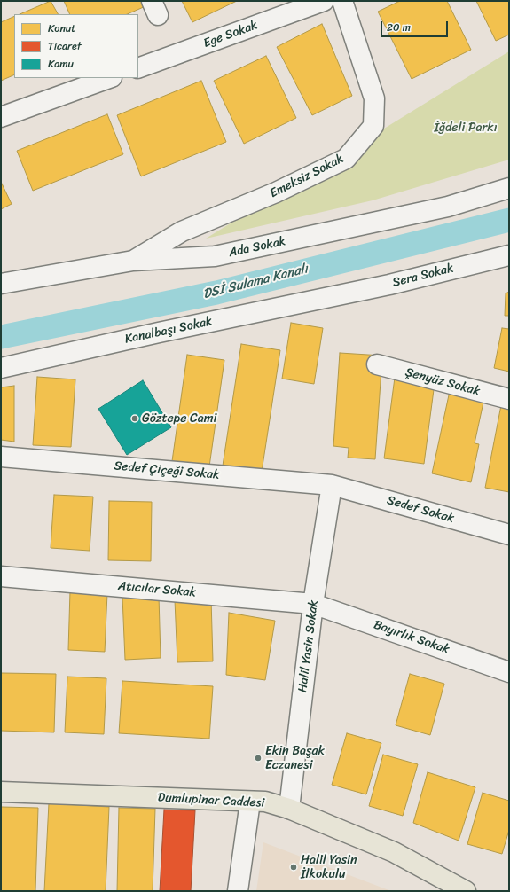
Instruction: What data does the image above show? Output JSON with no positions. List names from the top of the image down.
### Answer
{
  "streets": {
    "main road": ["Dumlupinar Caddesi"],
    "street": [
      "Ege Sokak",
      "Emeksiz Sokak",
      "Ada Sokak",
      "Sera Sokak",
      "Kanalbaşı Sokak",
      "Şenyüz Sokak",
      "Sedef Çiçeği Sokak",
      "Sedef Sokak",
      "Atıcılar Sokak",
      "Bayırlık Sokak",
      "Halil Yasin Sokak"
    ]
  },
  "crossings": [
    ["Emeksiz Sokak", "Ada Sokak"],
    ["Sera Sokak", "Kanalbaşı Sokak"],
    ["Sedef Çiçeği Sokak", "Sedef Sokak"],
    ["Sedef Çiçeği Sokak", "Halil Yasin Sokak"],
    ["Sedef Sokak", "Halil Yasin Sokak"],
    ["Atıcılar Sokak", "Bayırlık Sokak"],
    ["Atıcılar Sokak", "Halil Yasin Sokak"],
    ["Bayırlık Sokak", "Halil Yasin Sokak"],
    ["Halil Yasin Sokak", "Dumlupinar Caddesi"]
  ],
  "water": ["DSİ Sulama Kanalı"],
  "parks": ["İğdeli Parkı"],
  "places": ["Göztepe Cami", "Ekin Başak Eczanesi", "Halil Yasin İlkokulu"],
  "legend": ["Konut", "Ticaret", "Kamu"],
  "scale_bar": "20 m"
}
